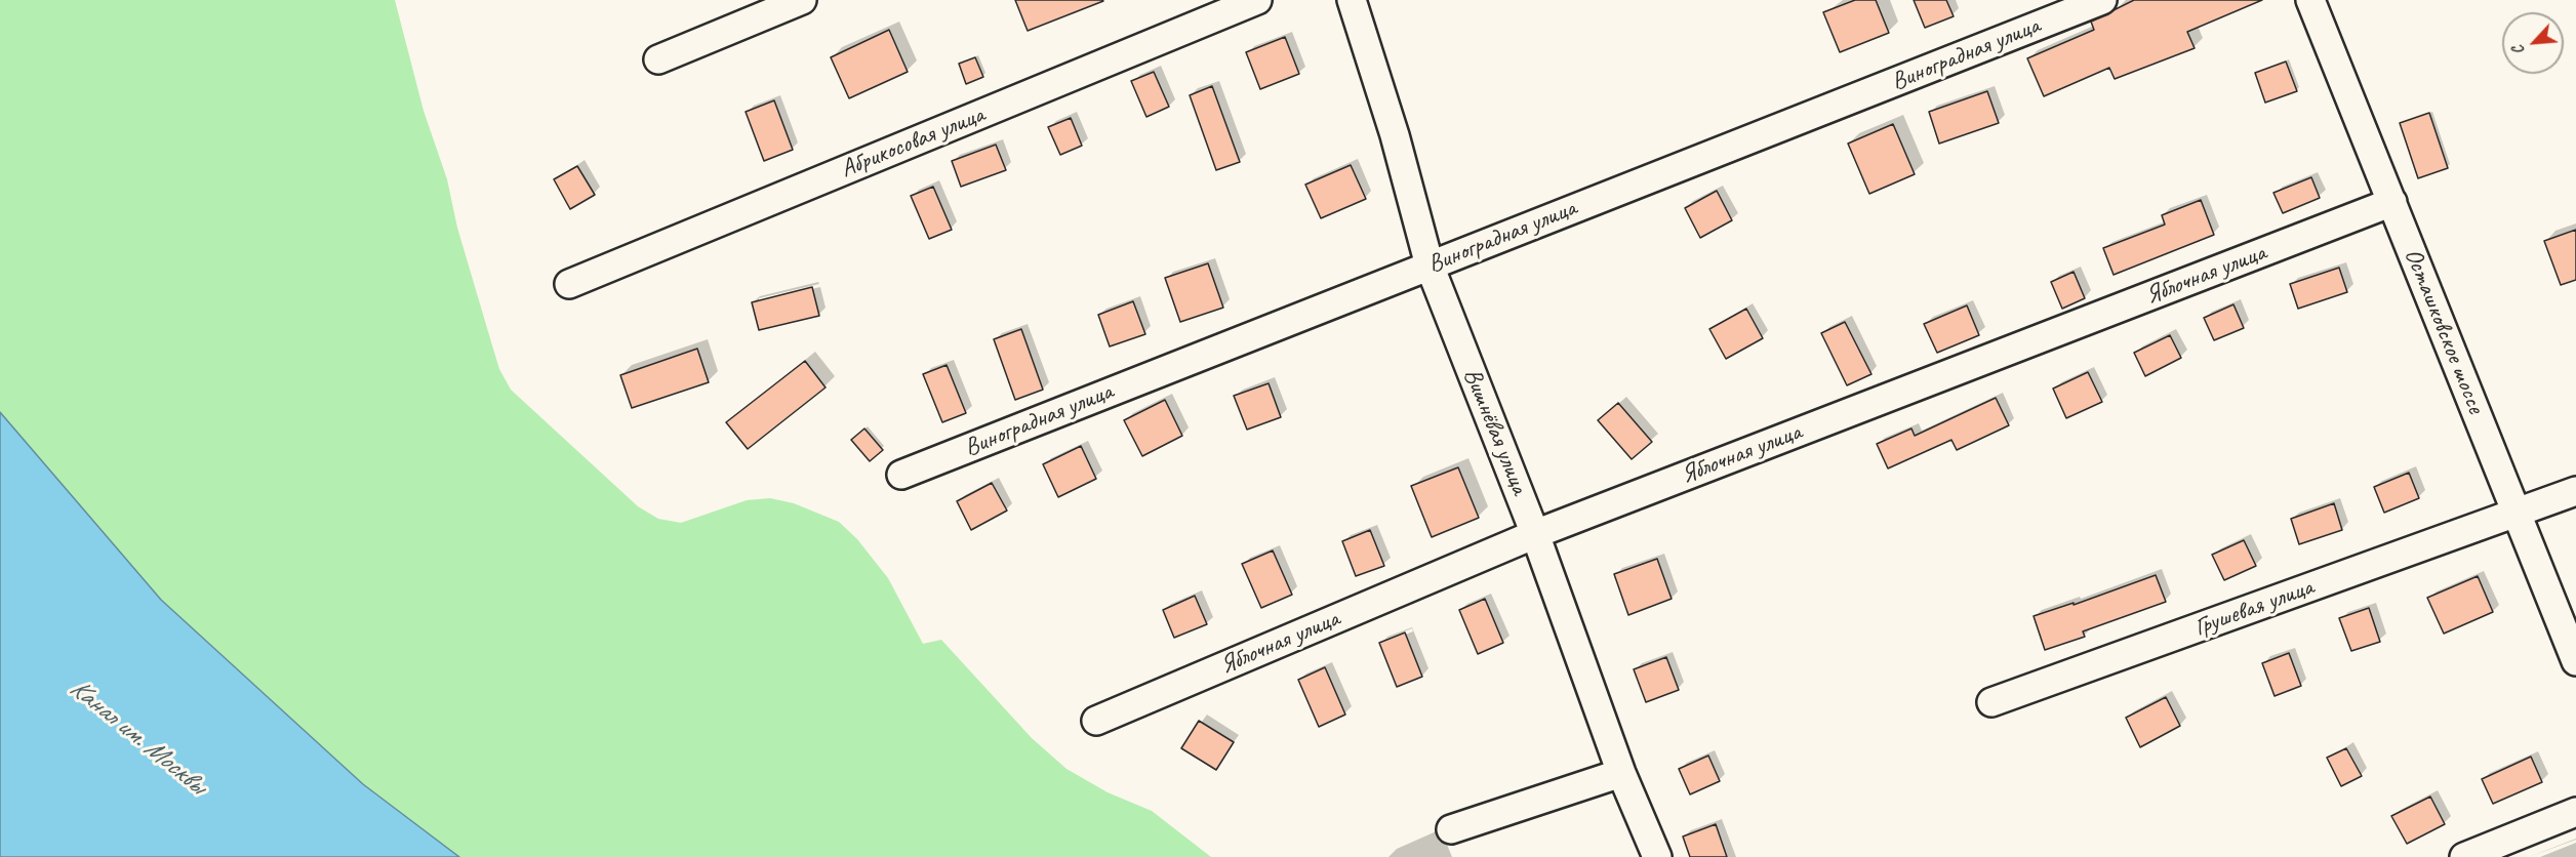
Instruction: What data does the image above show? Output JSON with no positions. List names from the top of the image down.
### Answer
{
  "streets": {
    "street": [
      "Виноградная улица",
      "Абрикосовая улица",
      "Яблочная улица",
      "Осташковское шоссе",
      "Вишнёвая улица",
      "Грушевая улица"
    ]
  },
  "crossings": [
    ["Виноградная улица", "Вишнёвая улица"],
    ["Яблочная улица", "Осташковское шоссе"],
    ["Яблочная улица", "Вишнёвая улица"],
    ["Осташковское шоссе", "Грушевая улица"]
  ],
  "water": ["Канал им. Москвы"],
  "north": "bottom left"
}
